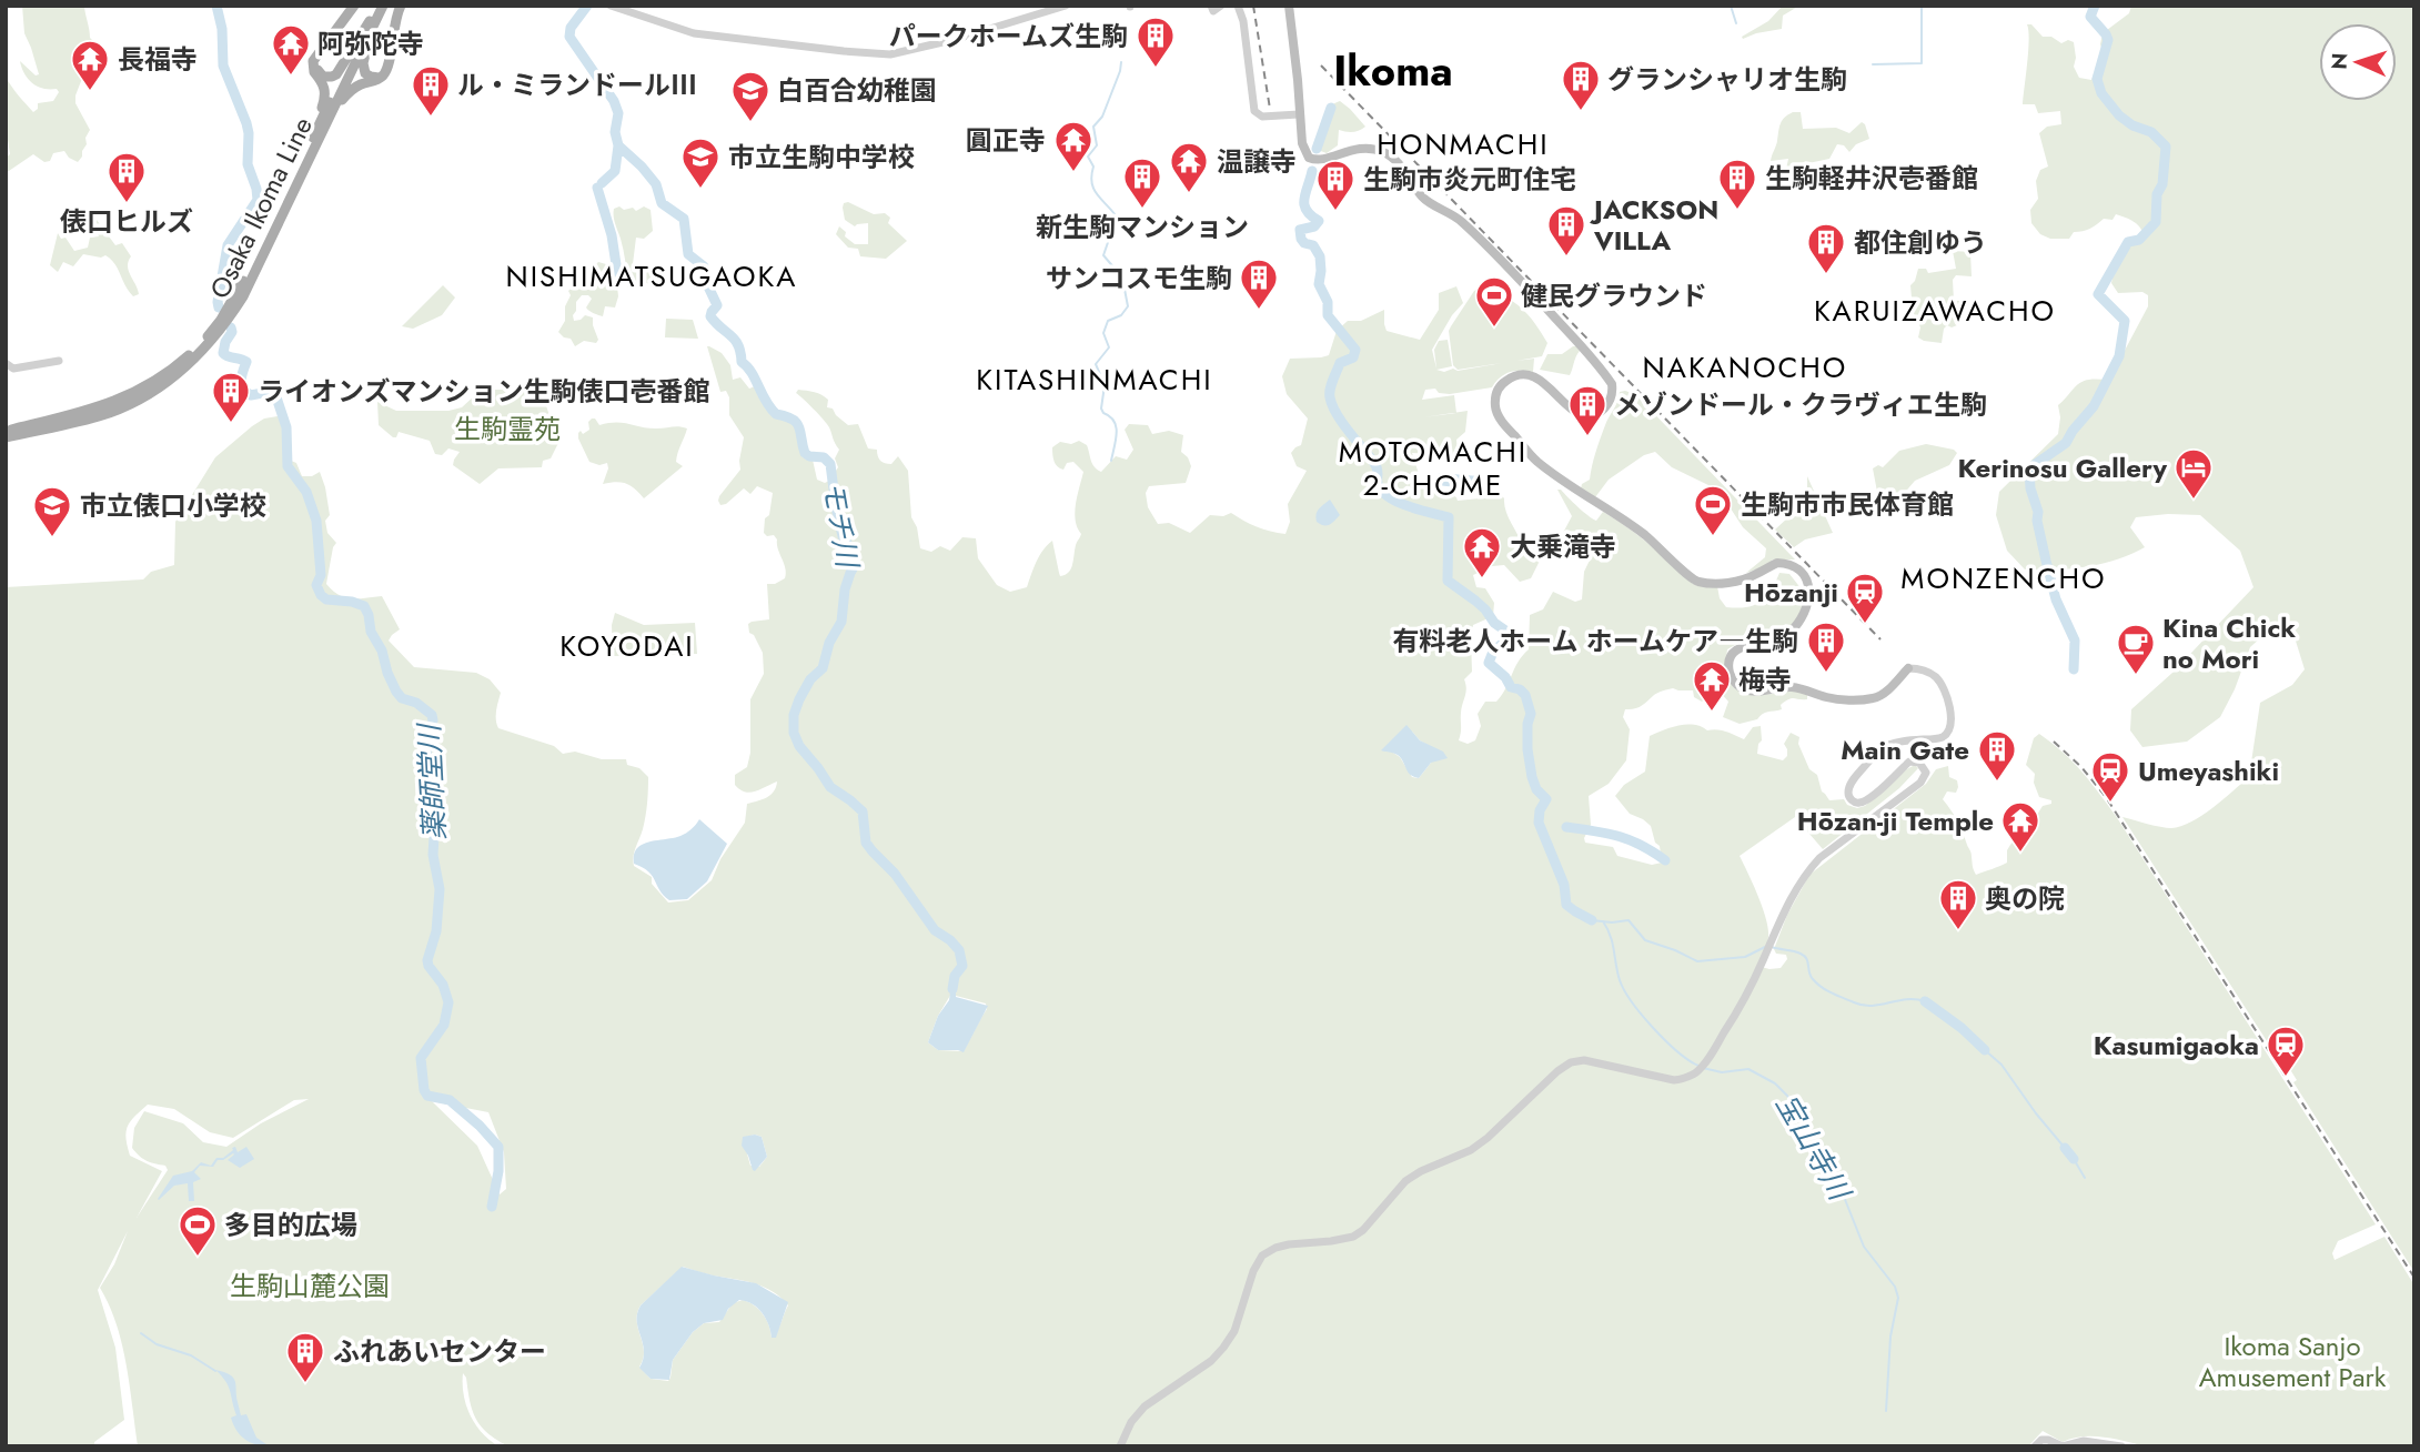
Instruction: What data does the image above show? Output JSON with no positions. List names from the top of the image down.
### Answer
{
  "streets": {
    "main road": ["Osaka Ikoma Line"]
  },
  "districts": [
    "Ikoma",
    "HONMACHI",
    "NISHIMATSUGAOKA",
    "KARUIZAWACHO",
    "NAKANOCHO",
    "KITASHINMACHI",
    "MOTOMACHI 2-CHOME",
    "MONZENCHO",
    "KOYODAI"
  ],
  "water": ["モチ川", "薬師堂川", "宝山寺川"],
  "parks": ["生駒霊苑", "生駒山麓公園", "Ikoma Sanjo Amusement Park"],
  "places": {
    "building": [
      "パークホームズ生駒",
      "グランシャリオ生駒",
      "ル・ミランドールⅢ",
      "俵口ヒルズ",
      "新生駒マンション",
      "生駒軽井沢壱番館",
      "生駒市炎元町住宅",
      "JACKSON VILLA",
      "都住創ゆう",
      "サンコスモ生駒",
      "ライオンズマンション生駒俵口壱番館",
      "メゾンドール・クラヴィエ生駒",
      "有料老人ホーム ホームケア―生駒",
      "Main Gate",
      "奥の院",
      "ふれあいセンター"
    ],
    "temple": [
      "阿弥陀寺",
      "長福寺",
      "圓正寺",
      "温譲寺",
      "大乗滝寺",
      "梅寺",
      "Hōzan-ji Temple"
    ],
    "school or university": ["白百合幼稚園", "市立生駒中学校", "市立俵口小学校"],
    "sports": ["健民グラウンド", "生駒市市民体育館", "多目的広場"],
    "hotel": ["Kerinosu Gallery"],
    "station": ["Hōzanji", "Umeyashiki", "Kasumigaoka"],
    "cafe": ["Kina Chick no Mori"]
  },
  "north": "left"
}
